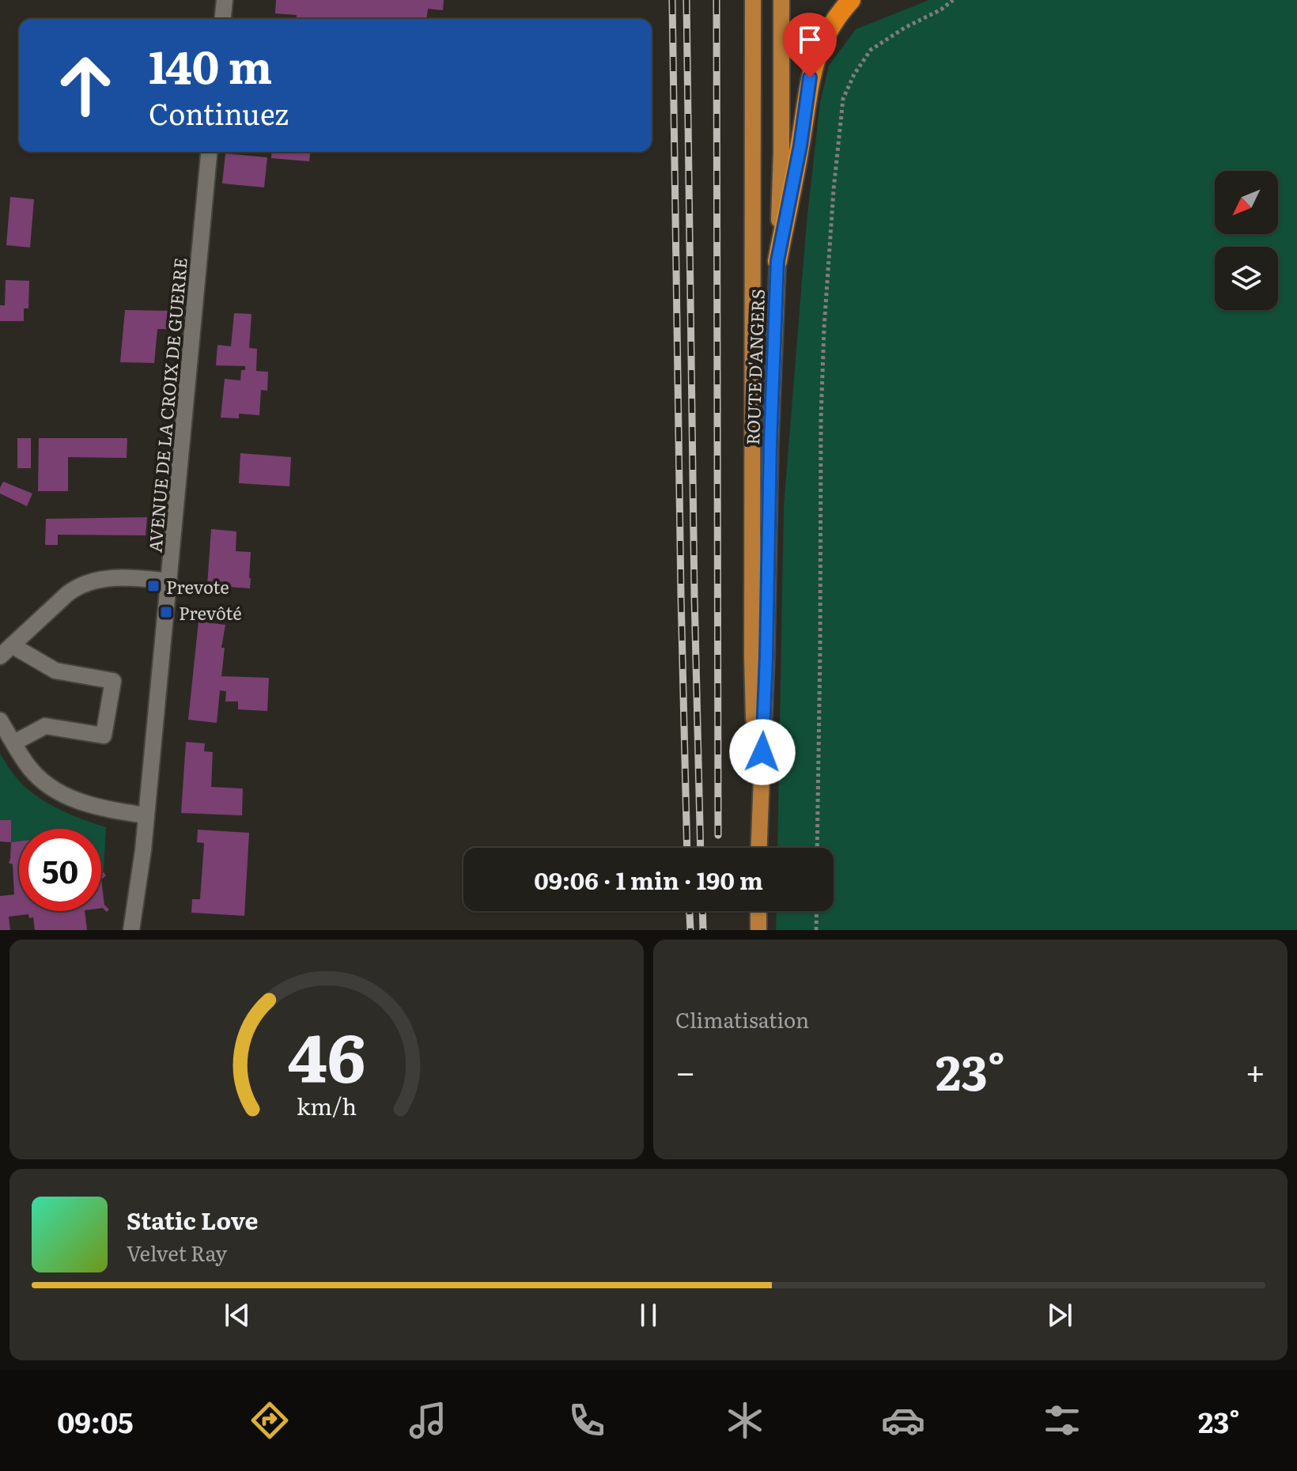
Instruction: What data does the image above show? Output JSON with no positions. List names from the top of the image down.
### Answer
{
  "streets": {
    "main road": ["ROUTE D'ANGERS"],
    "street": ["AVENUE DE LA CROIX DE GUERRE"]
  },
  "places": {
    "transit": ["Prevote", "Prevôté"]
  },
  "north": "bottom left",
  "page": {
    "turn": ["140 m", "Continuez"],
    "limit": "50",
    "trip": "09:06 · 1 min · 190 m",
    "tile": "Climatisation",
    "heat": ["−", "23°", "+"],
    "song": ["Static Love", "Velvet Ray"],
    "tabs": ["09:05", "23°"],
    "gauge": ["46", "km/h"]
  }
}
